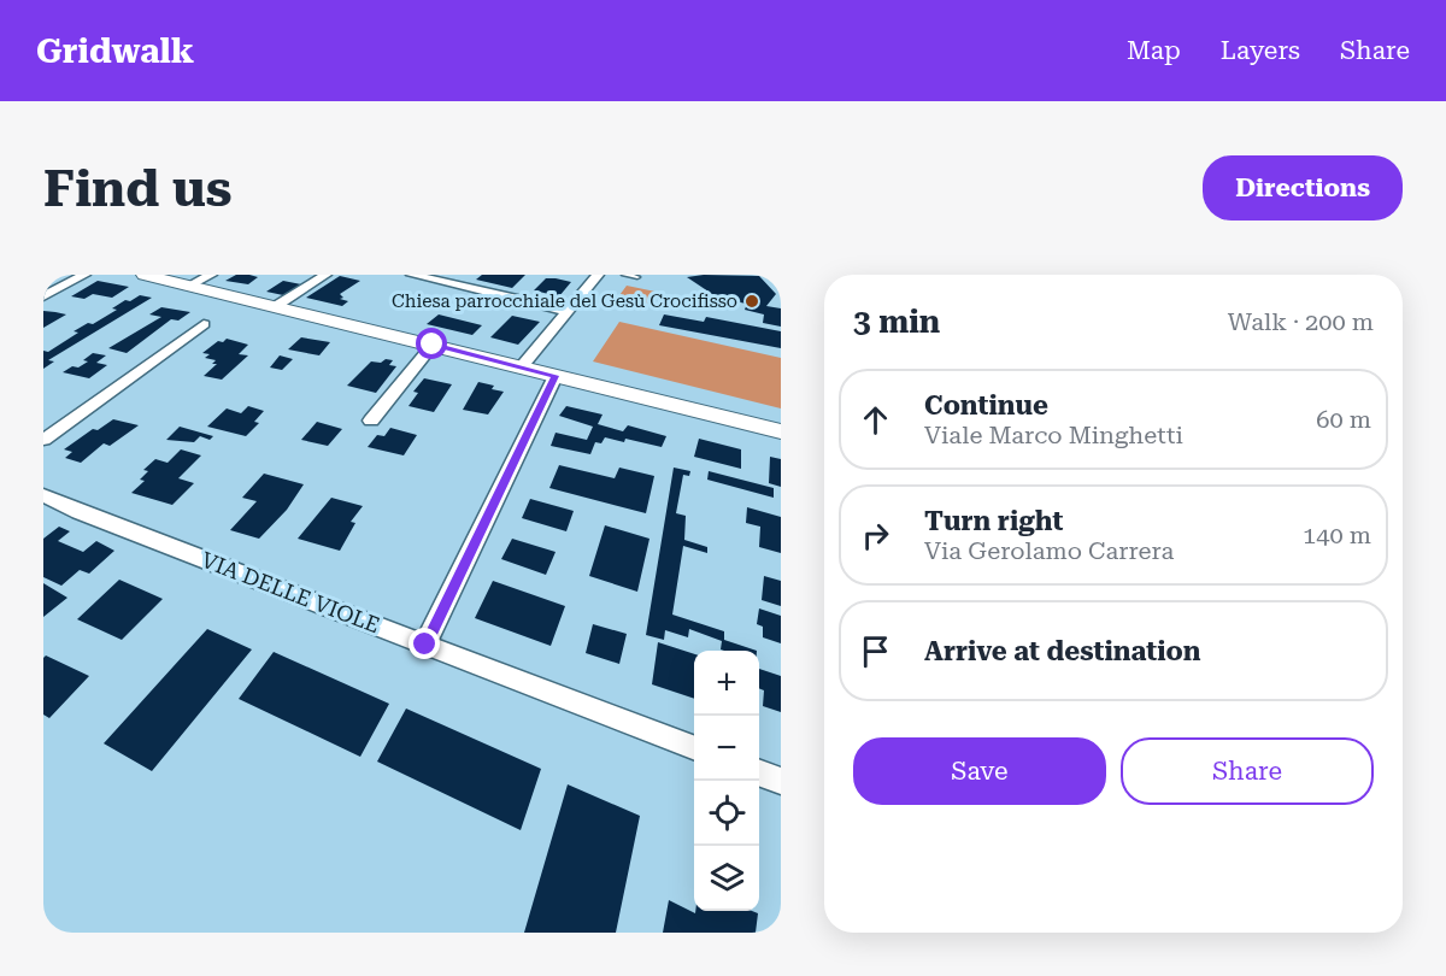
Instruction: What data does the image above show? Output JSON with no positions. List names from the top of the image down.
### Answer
{
  "streets": {
    "street": ["VIA DELLE VIOLE"]
  },
  "places": ["Chiesa parrocchiale del Gesù Crocifisso"],
  "page": {
    "header": "Gridwalk",
    "nav": ["Map", "Layers", "Share"],
    "buttons": [
      "Directions",
      ["Save", "Share"]
    ],
    "title": "Find us",
    "heading": ["3 min", "Walk · 200 m"],
    "list": [
      ["Continue", "Viale Marco Minghetti", "60 m"],
      ["Turn right", "Via Gerolamo Carrera", "140 m"],
      "Arrive at destination"
    ],
    "map_buttons": ["+", "−"]
  }
}
